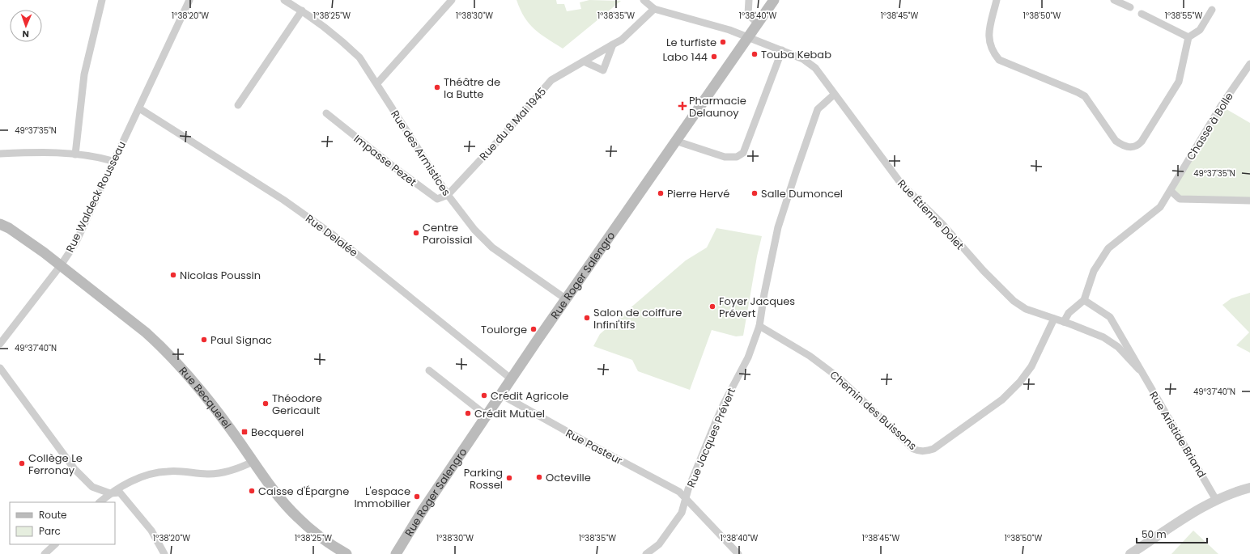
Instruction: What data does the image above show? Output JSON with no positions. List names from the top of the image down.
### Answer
{
  "streets": {
    "main road": ["Rue Roger Salengro", "Rue Becquerel"],
    "street": [
      "Rue du 8 Mai 1945",
      "Chasse à Bolle",
      "Rue des Armistices",
      "Impasse Pezet",
      "Rue Waldeck Rousseau",
      "Rue Étienne Dolet",
      "Rue Delalée",
      "Chemin des Buissons",
      "Rue Aristide Briand",
      "Rue Jacques Prévert",
      "Rue Pasteur"
    ]
  },
  "crossings": [
    ["Rue du 8 Mai 1945", "Rue des Armistices"],
    ["Rue du 8 Mai 1945", "Impasse Pezet"],
    ["Rue du 8 Mai 1945", "Rue Étienne Dolet"],
    ["Chasse à Bolle", "Rue Aristide Briand"],
    ["Rue des Armistices", "Impasse Pezet"],
    ["Rue des Armistices", "Rue Roger Salengro"],
    ["Rue Waldeck Rousseau", "Rue Delalée"],
    ["Rue Waldeck Rousseau", "Rue Becquerel"],
    ["Rue Étienne Dolet", "Rue Roger Salengro"],
    ["Rue Étienne Dolet", "Chemin des Buissons"],
    ["Rue Étienne Dolet", "Rue Aristide Briand"],
    ["Rue Étienne Dolet", "Rue Jacques Prévert"],
    ["Rue Delalée", "Rue Roger Salengro"],
    ["Rue Roger Salengro", "Rue Pasteur"],
    ["Chemin des Buissons", "Rue Aristide Briand"],
    ["Chemin des Buissons", "Rue Jacques Prévert"],
    ["Rue Jacques Prévert", "Rue Pasteur"]
  ],
  "places": {
    "other": [
      "Le turfiste",
      "Touba Kebab",
      "Labo 144",
      "Théâtre de la Butte",
      "Pierre Hervé",
      "Salle Dumoncel",
      "Centre Paroissial",
      "Nicolas Poussin",
      "Foyer Jacques Prévert",
      "Salon de coiffure Infini'tifs",
      "Toulorge",
      "Paul Signac",
      "Crédit Agricole",
      "Théodore Gericault",
      "Crédit Mutuel",
      "Collège Le Ferronay",
      "Octeville",
      "Parking Rossel",
      "Caisse d'Épargne",
      "L'espace Immobilier"
    ],
    "health": ["Pharmacie Delaunoy"],
    "transit": ["Becquerel"]
  },
  "legend": ["Route", "Parc"],
  "scale_bar": "50 m",
  "north": "bottom",
  "coordinates": [
    "1°38'20\"W",
    "1°38'25\"W",
    "1°38'30\"W",
    "1°38'35\"W",
    "1°38'40\"W",
    "1°38'45\"W",
    "1°38'50\"W",
    "1°38'55\"W",
    "49°37'35\"N",
    "49°37'40\"N"
  ]
}
